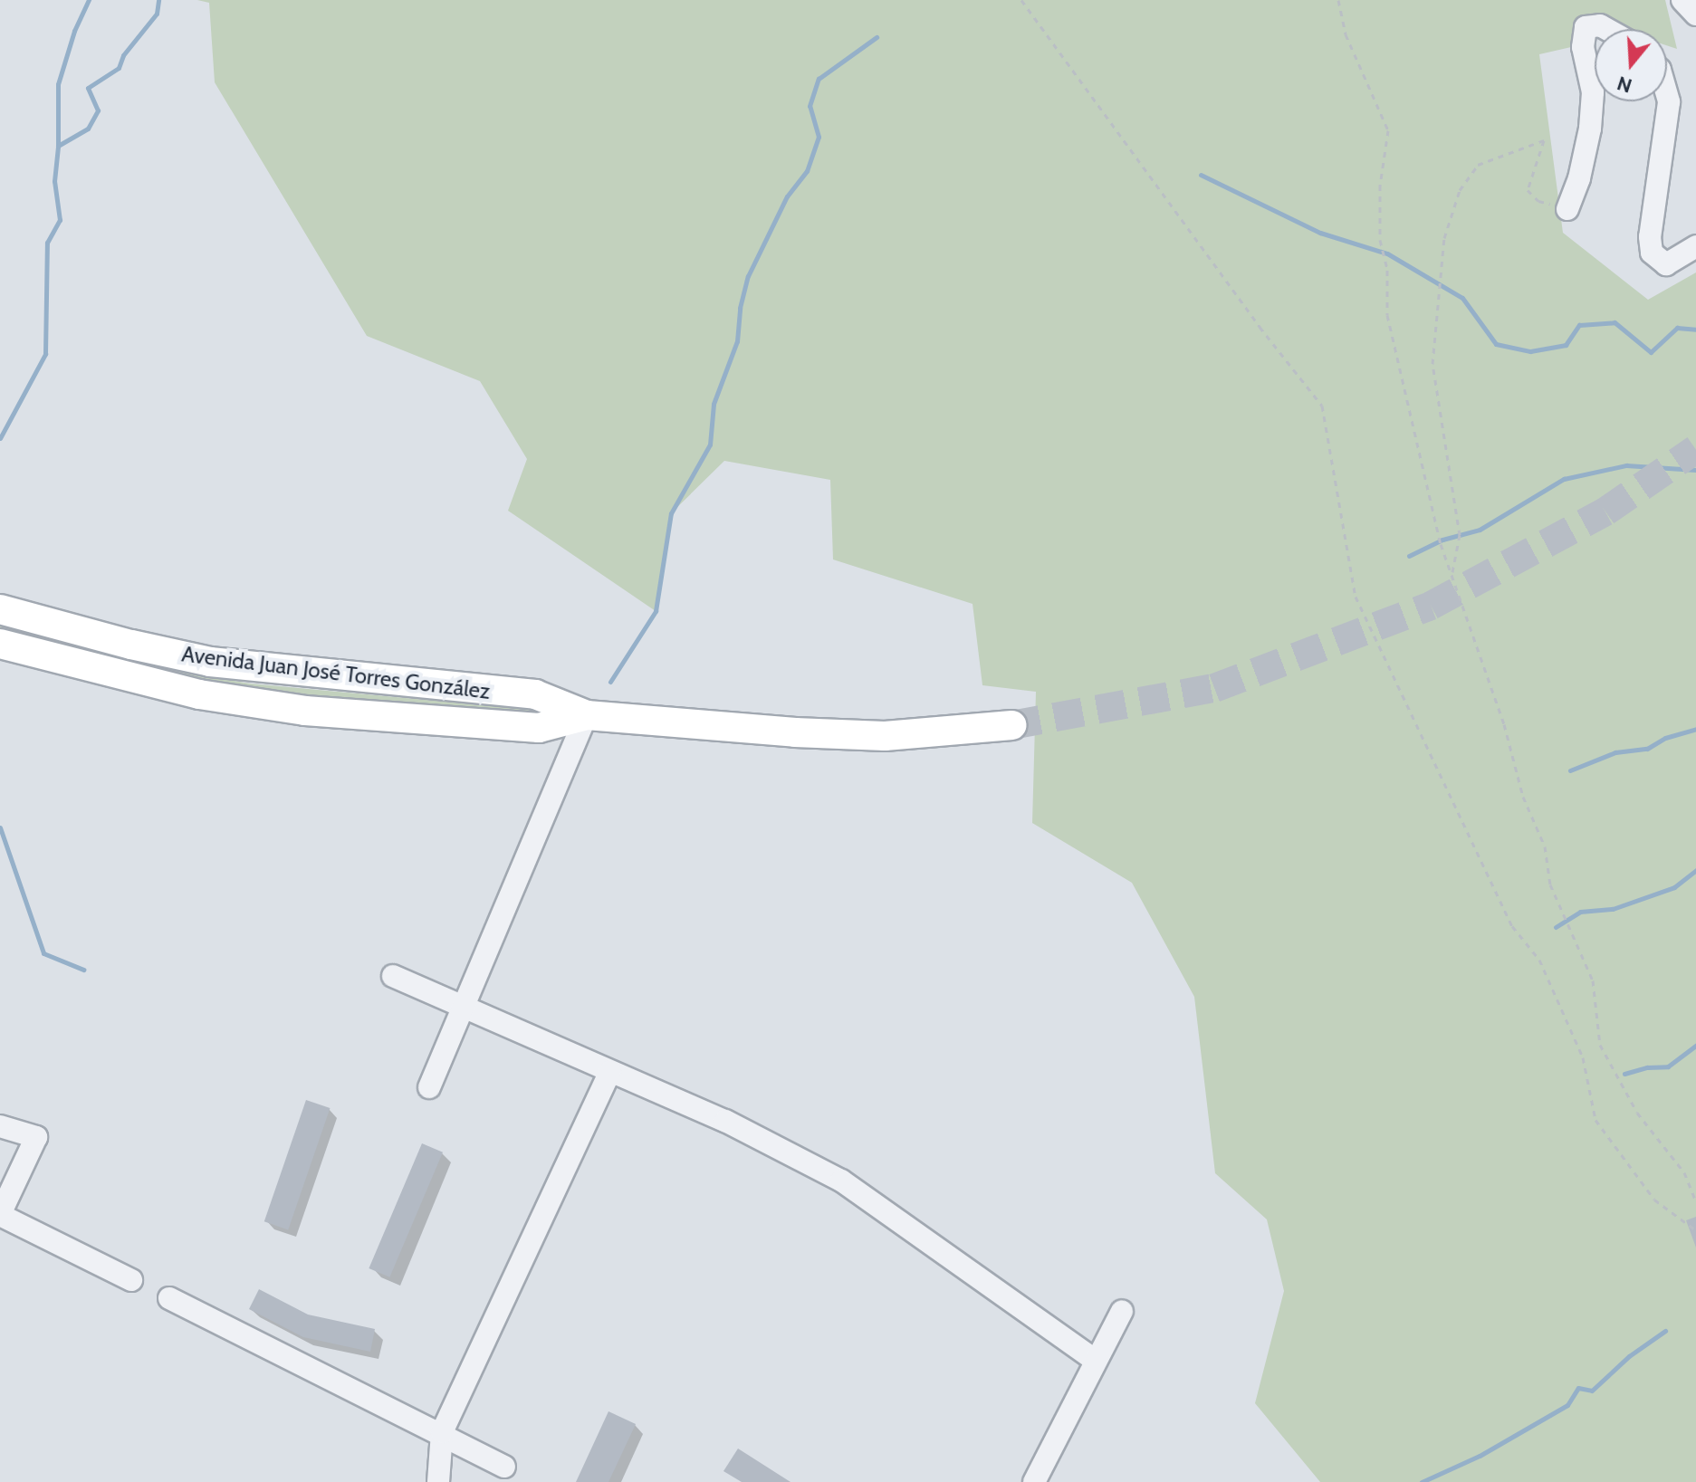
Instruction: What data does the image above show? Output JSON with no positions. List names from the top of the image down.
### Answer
{
  "streets": {
    "main road": ["Avenida Juan José Torres González"]
  },
  "north": "bottom"
}
